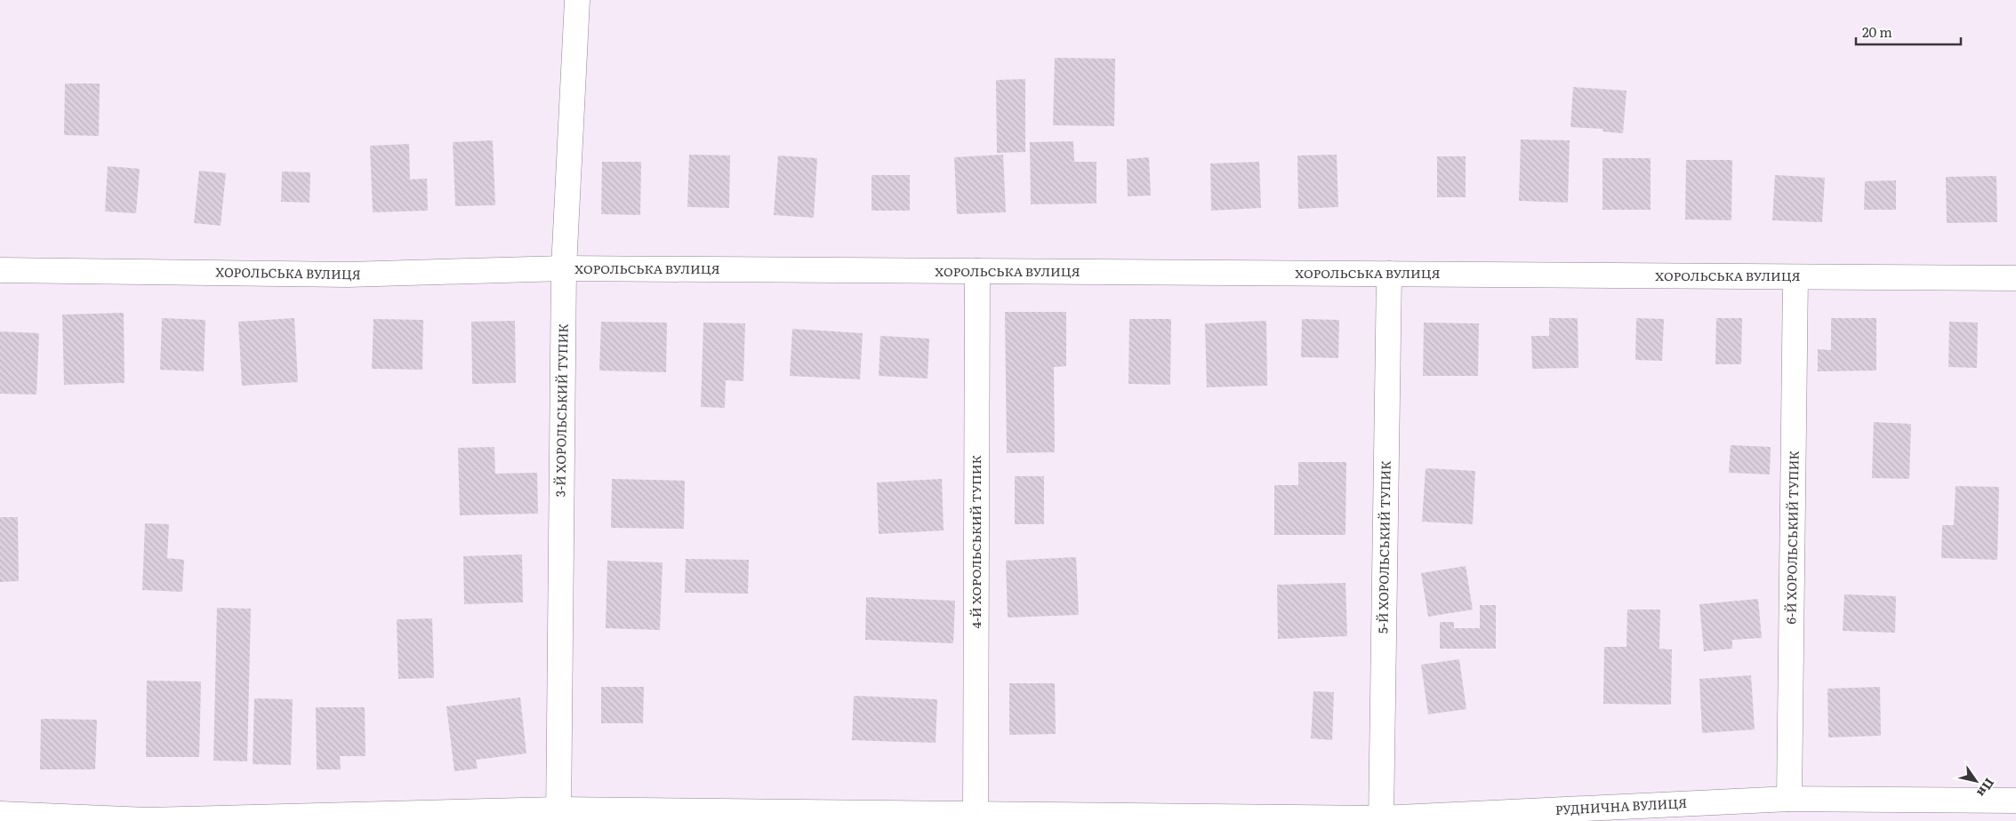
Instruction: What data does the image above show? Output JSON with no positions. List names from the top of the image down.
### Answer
{
  "streets": {
    "street": [
      "ХОРОЛЬСЬКА ВУЛИЦЯ",
      "3-Й ХОРОЛЬСЬКИЙ ТУПИК",
      "6-Й ХОРОЛЬСЬКИЙ ТУПИК",
      "4-Й ХОРОЛЬСЬКИЙ ТУПИК",
      "5-Й ХОРОЛЬСЬКИЙ ТУПИК",
      "РУДНИЧНА ВУЛИЦЯ"
    ]
  },
  "crossings": [
    ["ХОРОЛЬСЬКА ВУЛИЦЯ", "3-Й ХОРОЛЬСЬКИЙ ТУПИК"],
    ["ХОРОЛЬСЬКА ВУЛИЦЯ", "6-Й ХОРОЛЬСЬКИЙ ТУПИК"],
    ["ХОРОЛЬСЬКА ВУЛИЦЯ", "4-Й ХОРОЛЬСЬКИЙ ТУПИК"],
    ["ХОРОЛЬСЬКА ВУЛИЦЯ", "5-Й ХОРОЛЬСЬКИЙ ТУПИК"],
    ["3-Й ХОРОЛЬСЬКИЙ ТУПИК", "РУДНИЧНА ВУЛИЦЯ"],
    ["6-Й ХОРОЛЬСЬКИЙ ТУПИК", "РУДНИЧНА ВУЛИЦЯ"],
    ["4-Й ХОРОЛЬСЬКИЙ ТУПИК", "РУДНИЧНА ВУЛИЦЯ"],
    ["5-Й ХОРОЛЬСЬКИЙ ТУПИК", "РУДНИЧНА ВУЛИЦЯ"]
  ],
  "scale_bar": "20 m",
  "north": "bottom right"
}
